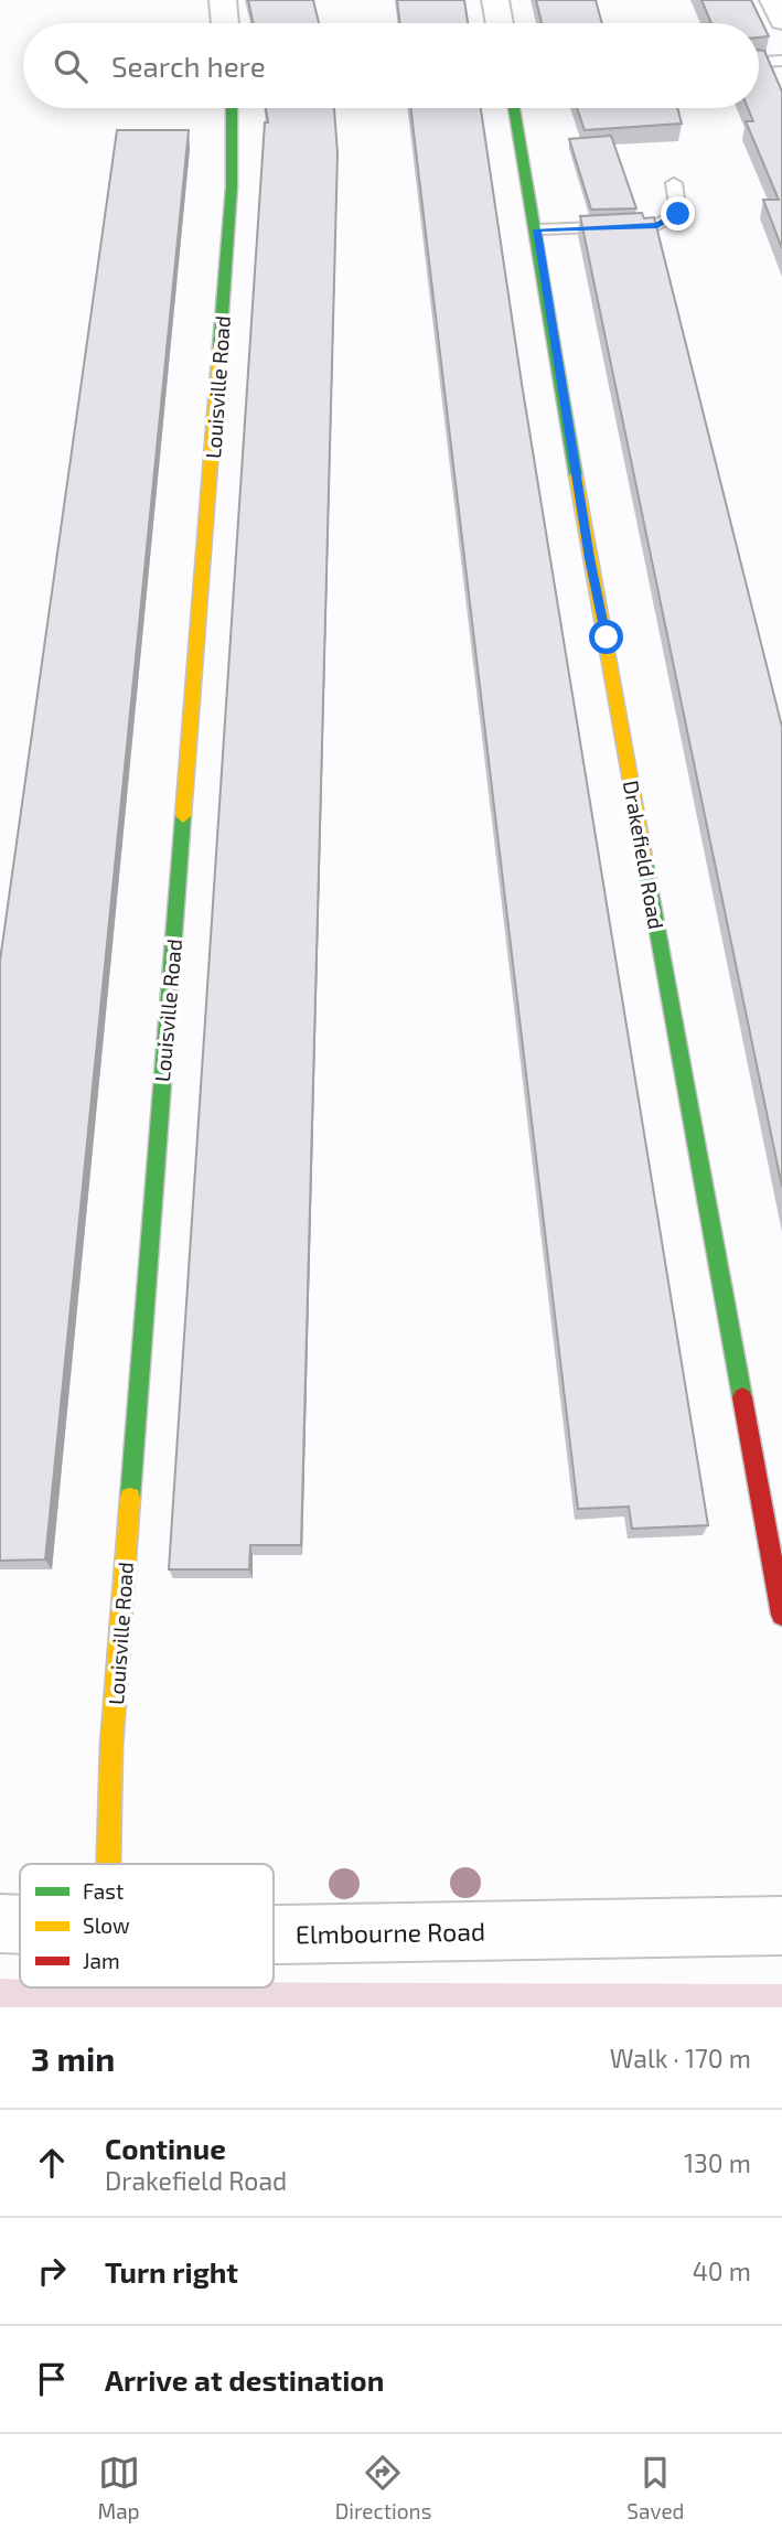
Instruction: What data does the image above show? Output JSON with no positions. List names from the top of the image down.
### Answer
{
  "streets": {
    "street": ["Louisville Road", "Drakefield Road", "Elmbourne Road"]
  },
  "legend": ["Fast", "Slow", "Jam"],
  "page": {
    "search": "Search here",
    "heading": ["3 min", "Walk · 170 m"],
    "list": [
      ["Continue", "Drakefield Road", "130 m"],
      ["Turn right", "40 m"],
      "Arrive at destination"
    ],
    "nav": ["Map", "Directions", "Saved"]
  }
}
